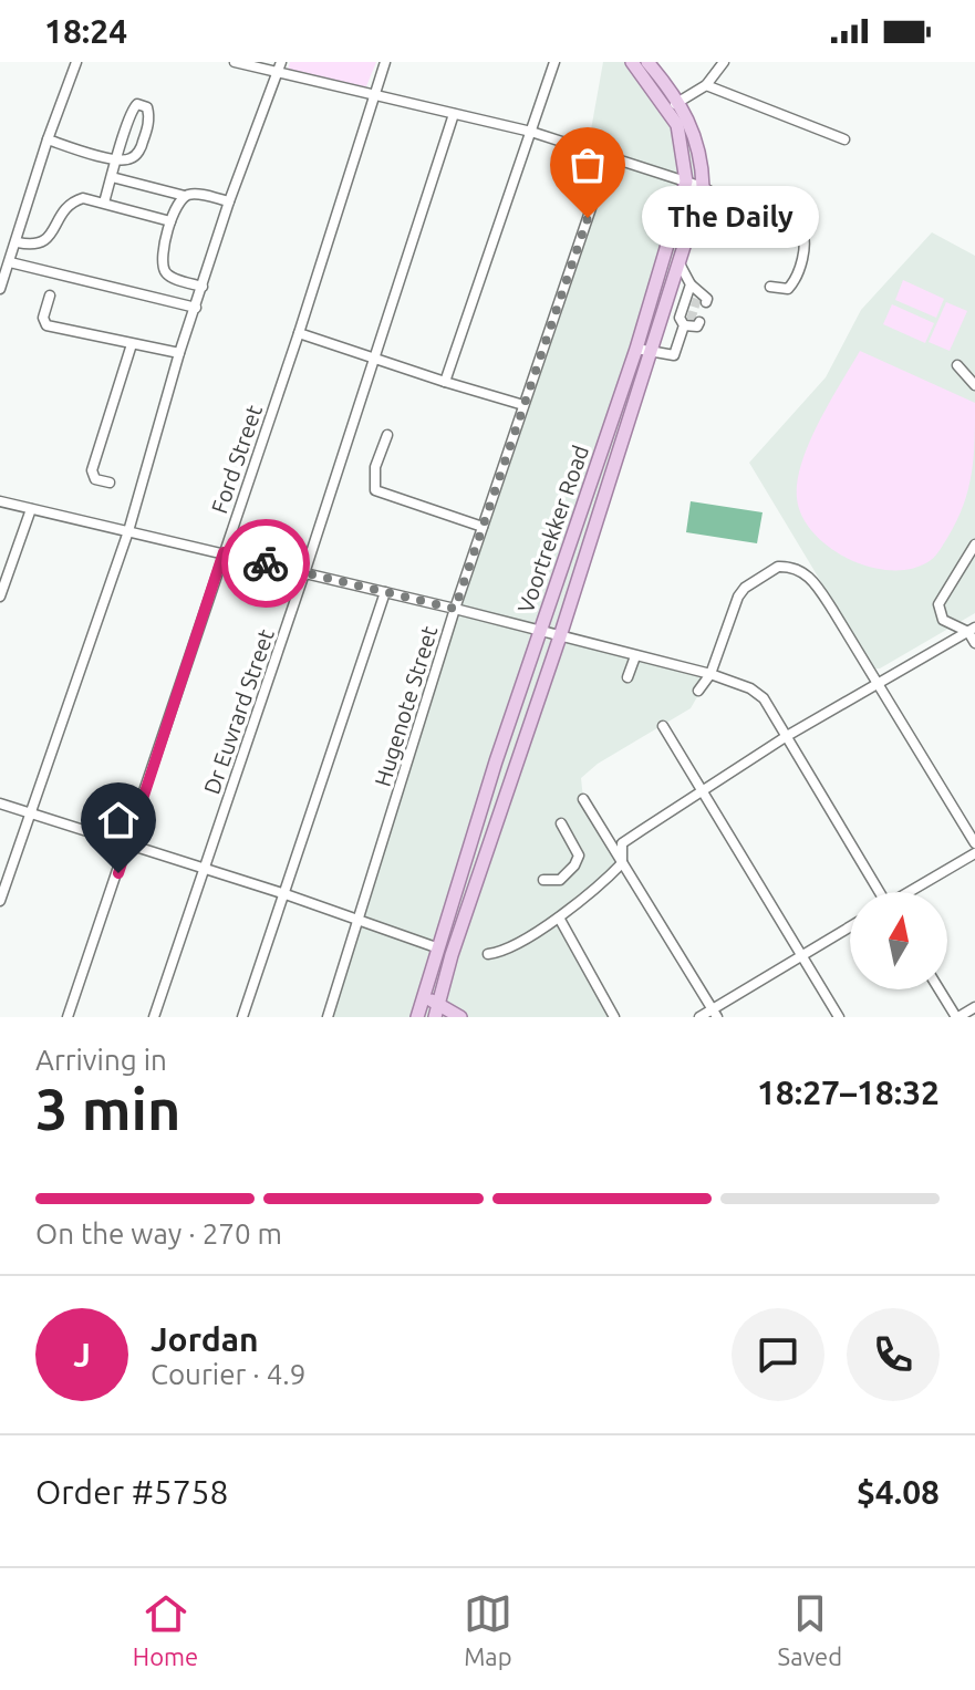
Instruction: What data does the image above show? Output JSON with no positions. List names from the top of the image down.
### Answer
{
  "streets": {
    "main road": ["Voortrekker Road"],
    "street": ["Ford Street", "Hugenote Street", "Dr Euvrard Street"]
  },
  "places": ["The Daily"],
  "north": "top",
  "page": {
    "status": "18:24",
    "bubble": "The Daily",
    "heading": ["3 min", "Arriving in", "18:27–18:32"],
    "panel": [
      "Jordan",
      "Courier · 4.9",
      "Order #5758",
      "$4.08"
    ],
    "bar": "On the way · 270 m",
    "round": "J",
    "tabs": ["Home", "Map", "Saved"]
  }
}
